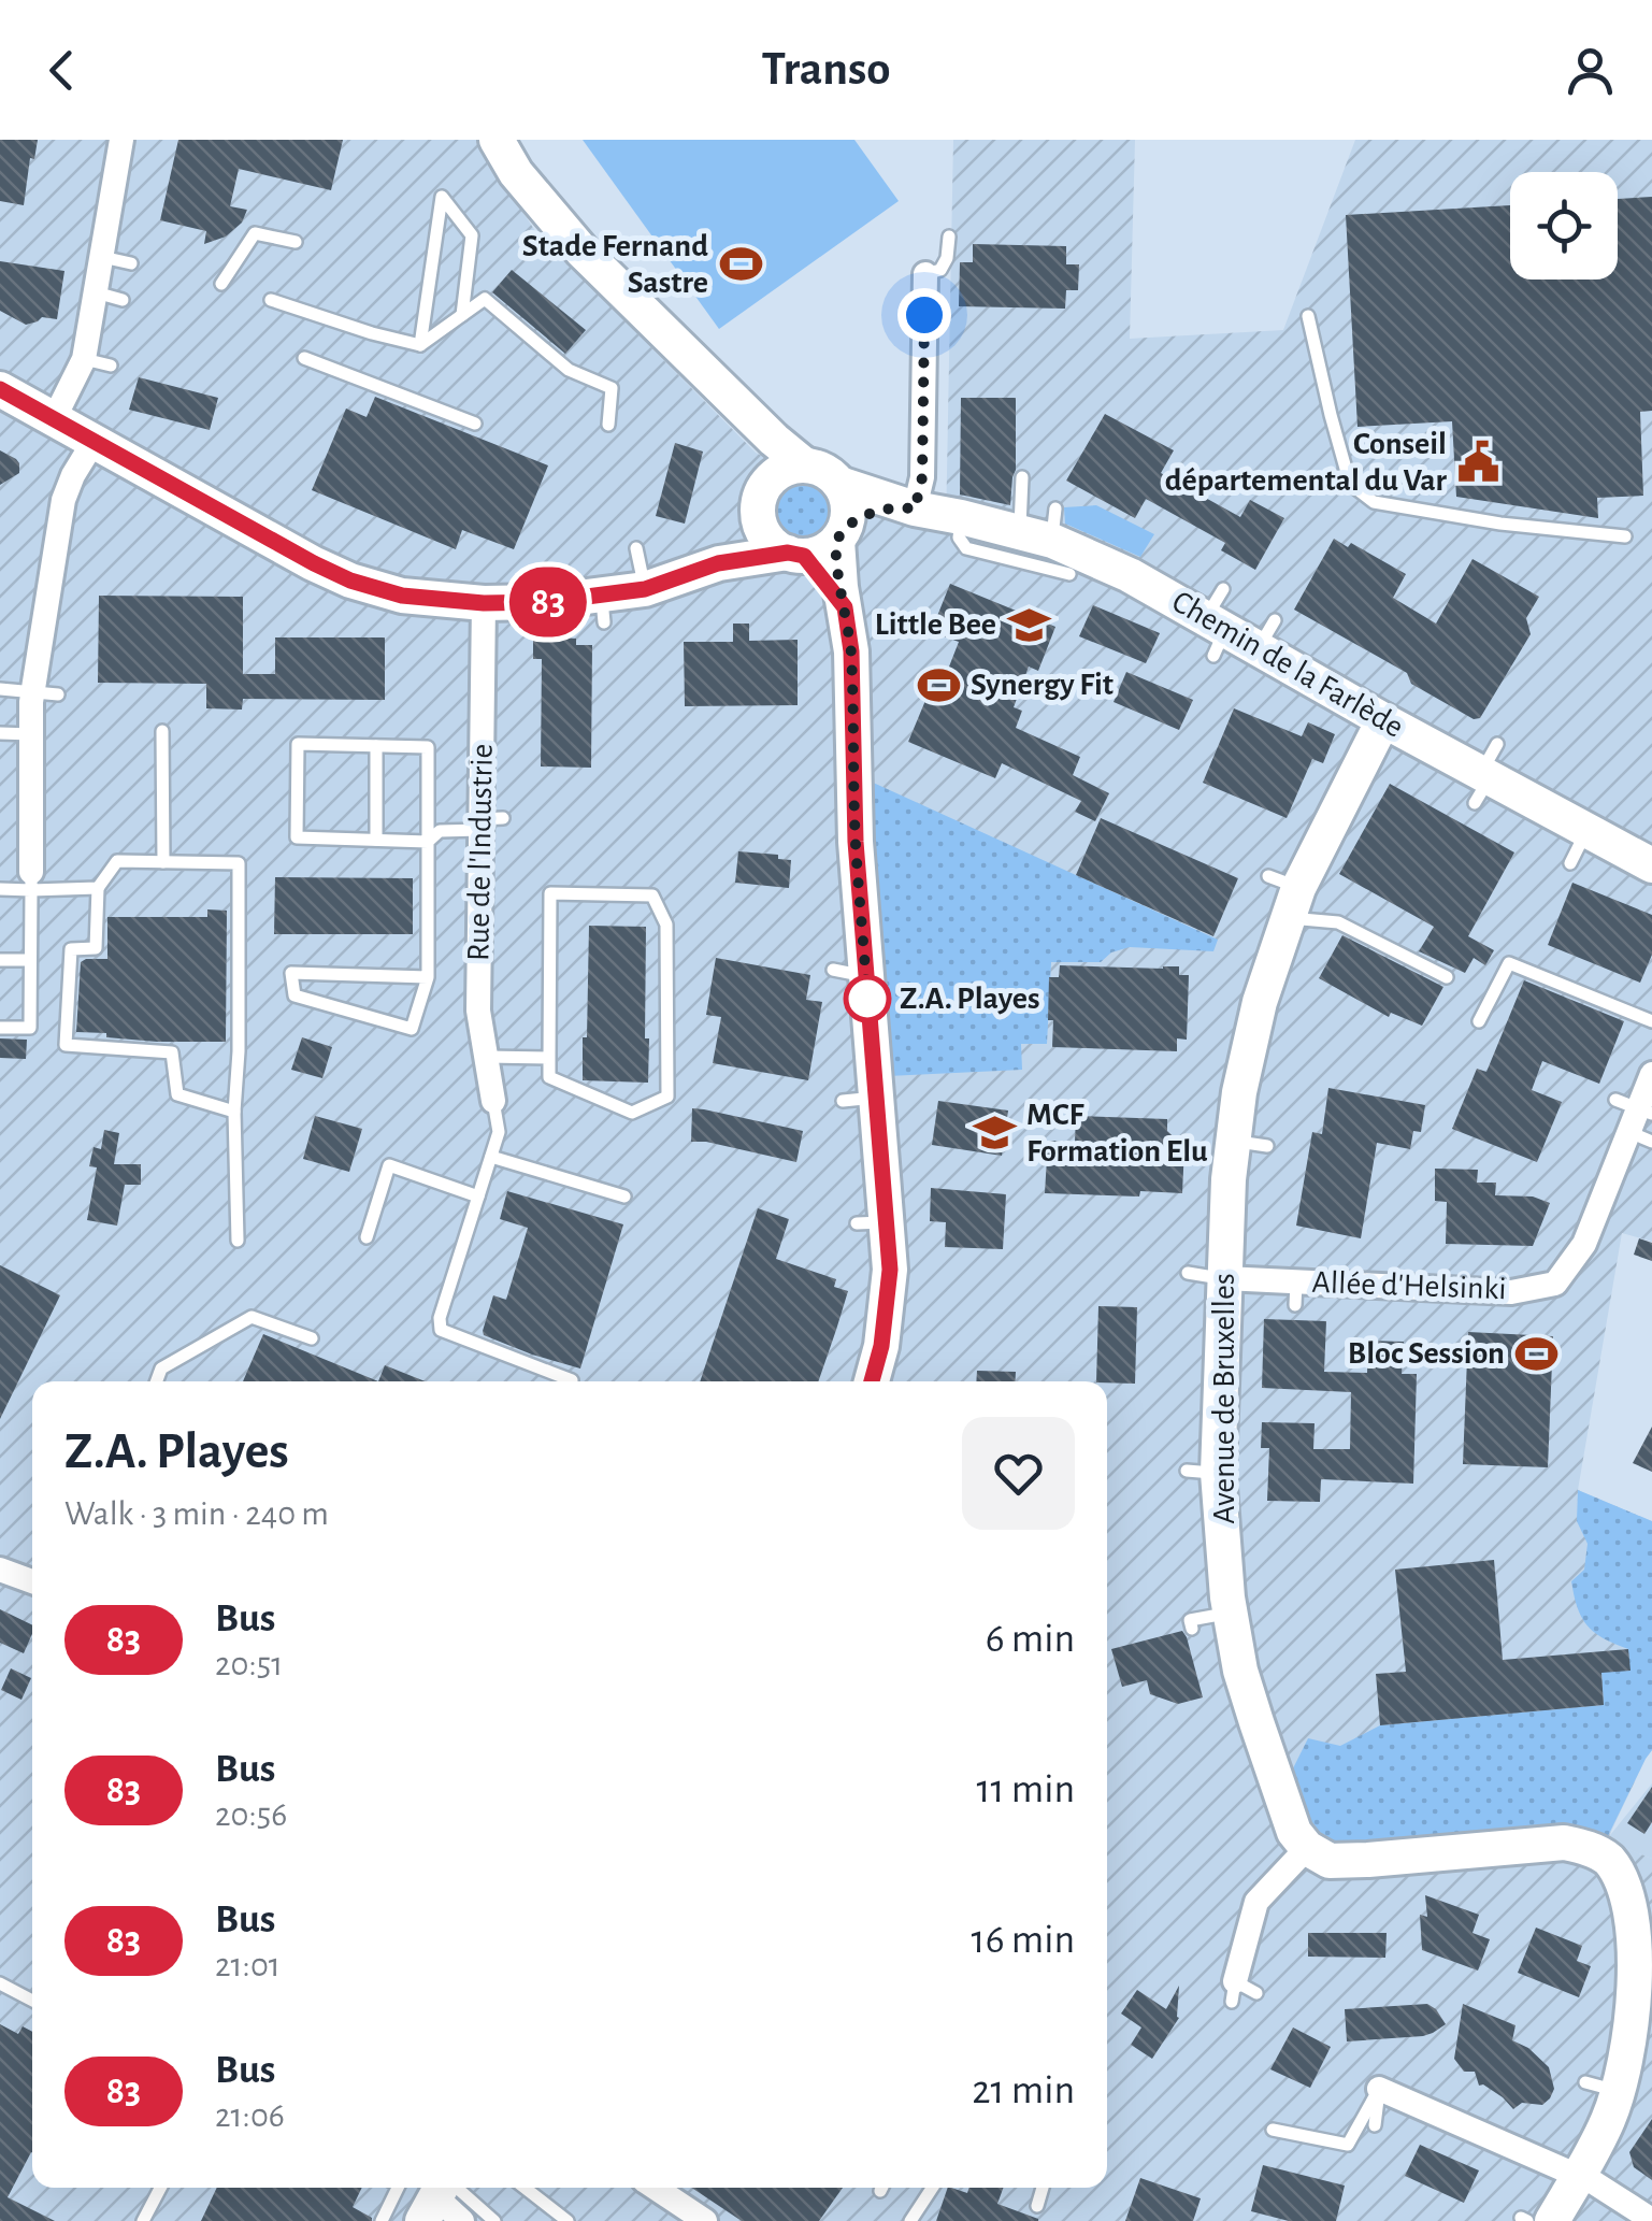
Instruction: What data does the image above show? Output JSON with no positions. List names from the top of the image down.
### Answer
{
  "streets": {
    "street": [
      "Chemin de la Farlède",
      "Rue de l'Industrie",
      "Allée d'Helsinki",
      "Avenue de Bruxelles"
    ]
  },
  "crossings": [
    ["Chemin de la Farlède", "Avenue de Bruxelles"],
    ["Allée d'Helsinki", "Avenue de Bruxelles"]
  ],
  "places": {
    "sports": ["Stade Fernand Sastre", "Synergy Fit", "Bloc Session"],
    "public building": ["Conseil départemental du Var"],
    "school or university": ["Little Bee", "MCF Formation Elu"],
    "other": ["Z.A. Playes"]
  },
  "lines": ["bus line 83"],
  "page": {
    "header": "Transo",
    "on_map": "83",
    "heading": ["Z.A. Playes", "Walk · 3 min · 240 m"],
    "list": [
      {
        "mark": "83",
        "name": "Bus",
        "note": "20:51",
        "value": "6 min"
      },
      {
        "mark": "83",
        "name": "Bus",
        "note": "20:56",
        "value": "11 min"
      },
      {
        "mark": "83",
        "name": "Bus",
        "note": "21:01",
        "value": "16 min"
      },
      {
        "mark": "83",
        "name": "Bus",
        "note": "21:06",
        "value": "21 min"
      }
    ]
  }
}
